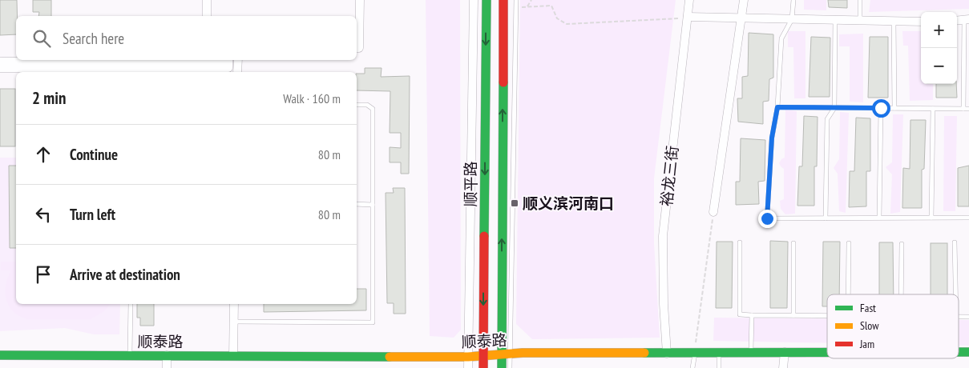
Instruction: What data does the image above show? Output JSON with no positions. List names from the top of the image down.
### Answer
{
  "streets": {
    "street": ["裕龙三街", "顺平路", "顺泰路"]
  },
  "crossings": [
    ["裕龙三街", "顺泰路"],
    ["顺平路", "顺泰路"]
  ],
  "places": {
    "transit": ["顺义滨河南口"]
  },
  "legend": ["Fast", "Slow", "Jam"],
  "page": {
    "map_buttons": ["+", "−"],
    "search": "Search here",
    "heading": ["2 min", "Walk · 160 m"],
    "list": [
      ["Continue", "80 m"],
      ["Turn left", "80 m"],
      "Arrive at destination"
    ]
  }
}
